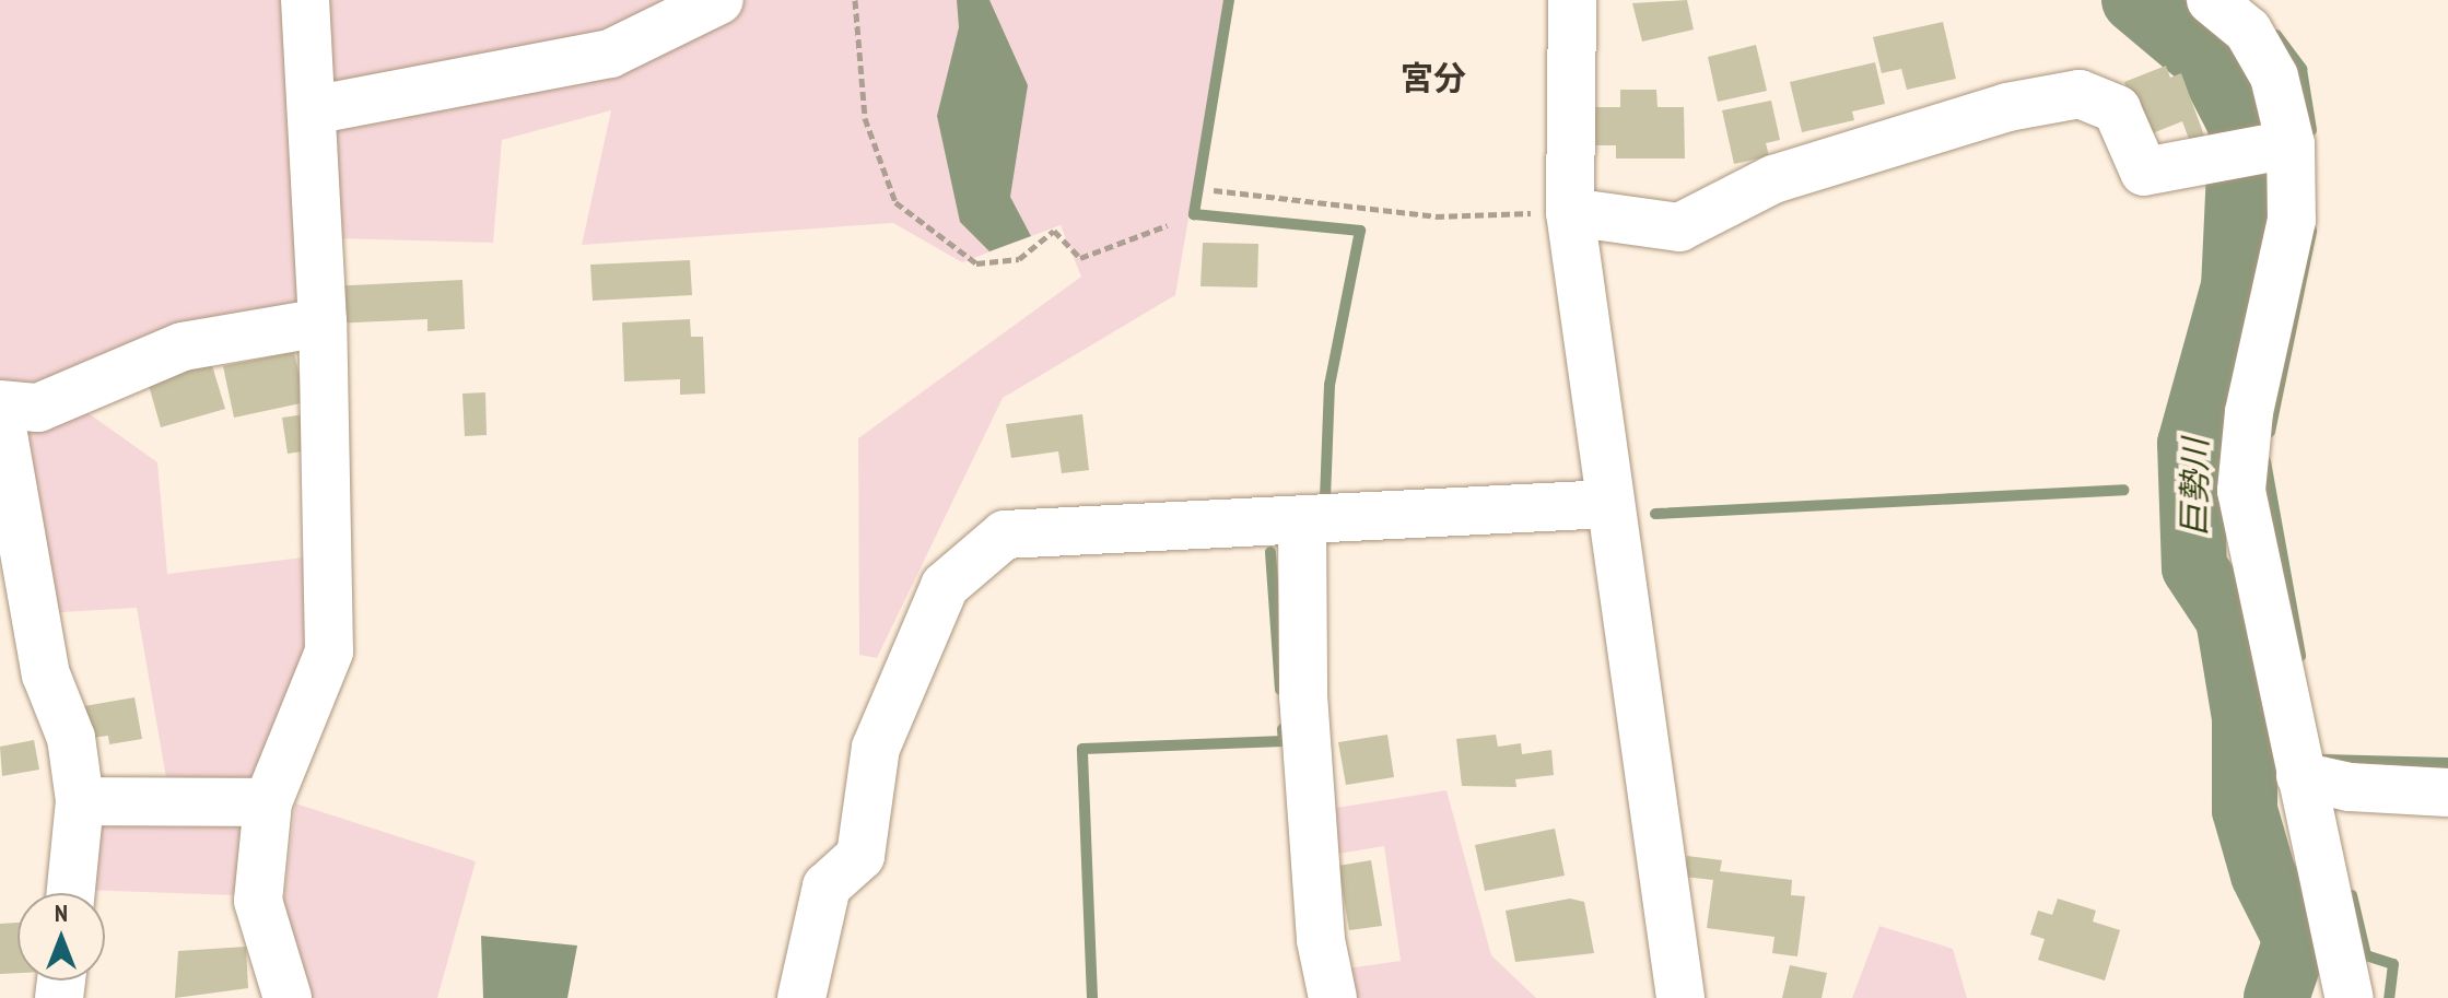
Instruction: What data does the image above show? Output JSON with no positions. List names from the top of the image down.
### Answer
{
  "districts": ["宮分"],
  "water": ["巨勢川"],
  "north": "top"
}
